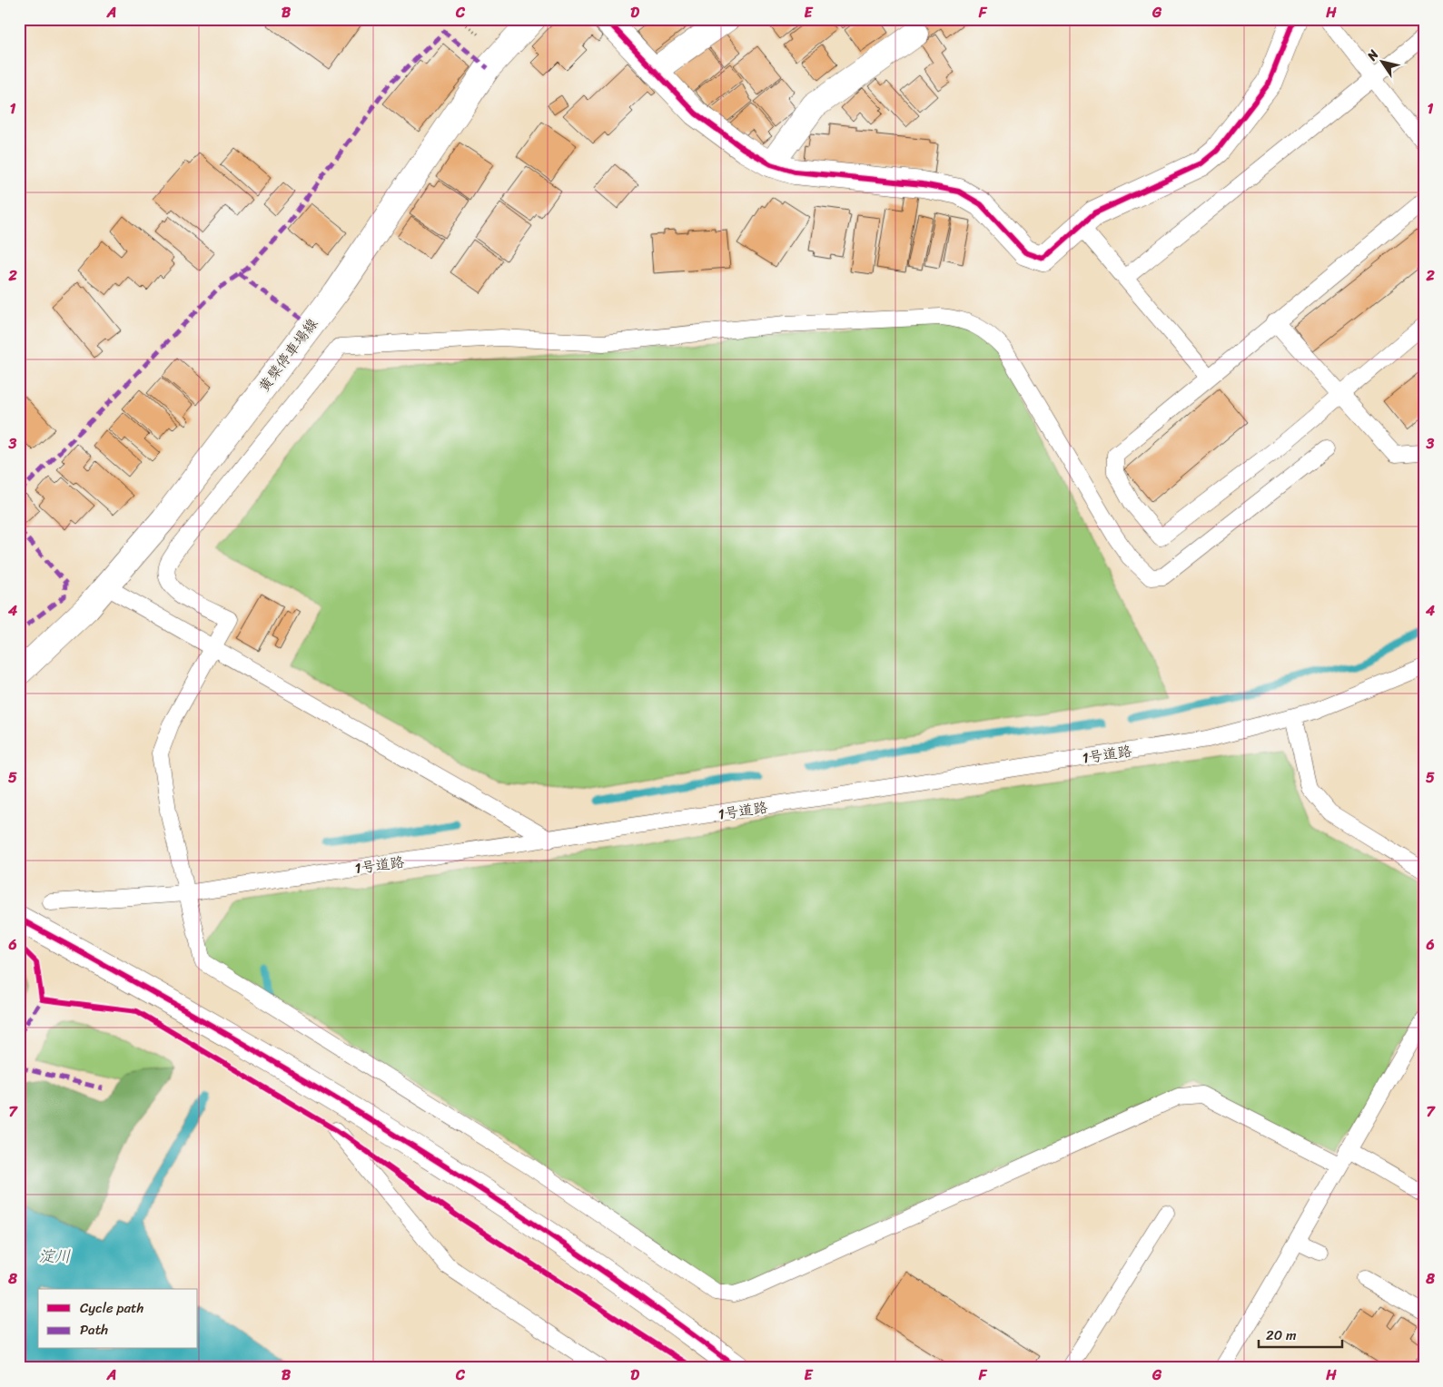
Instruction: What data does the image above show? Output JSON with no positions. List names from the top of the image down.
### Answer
{
  "streets": {
    "street": ["黄檗停車場線"],
    "lane": ["1号道路"]
  },
  "water": ["淀川"],
  "legend": ["Cycle path", "Path"],
  "scale_bar": "20 m",
  "north": "top left",
  "grid": {
    "columns": [
      "A",
      "B",
      "C",
      "D",
      "E",
      "F",
      "G",
      "H"
    ],
    "rows": [
      "1",
      "2",
      "3",
      "4",
      "5",
      "6",
      "7",
      "8"
    ]
  }
}
